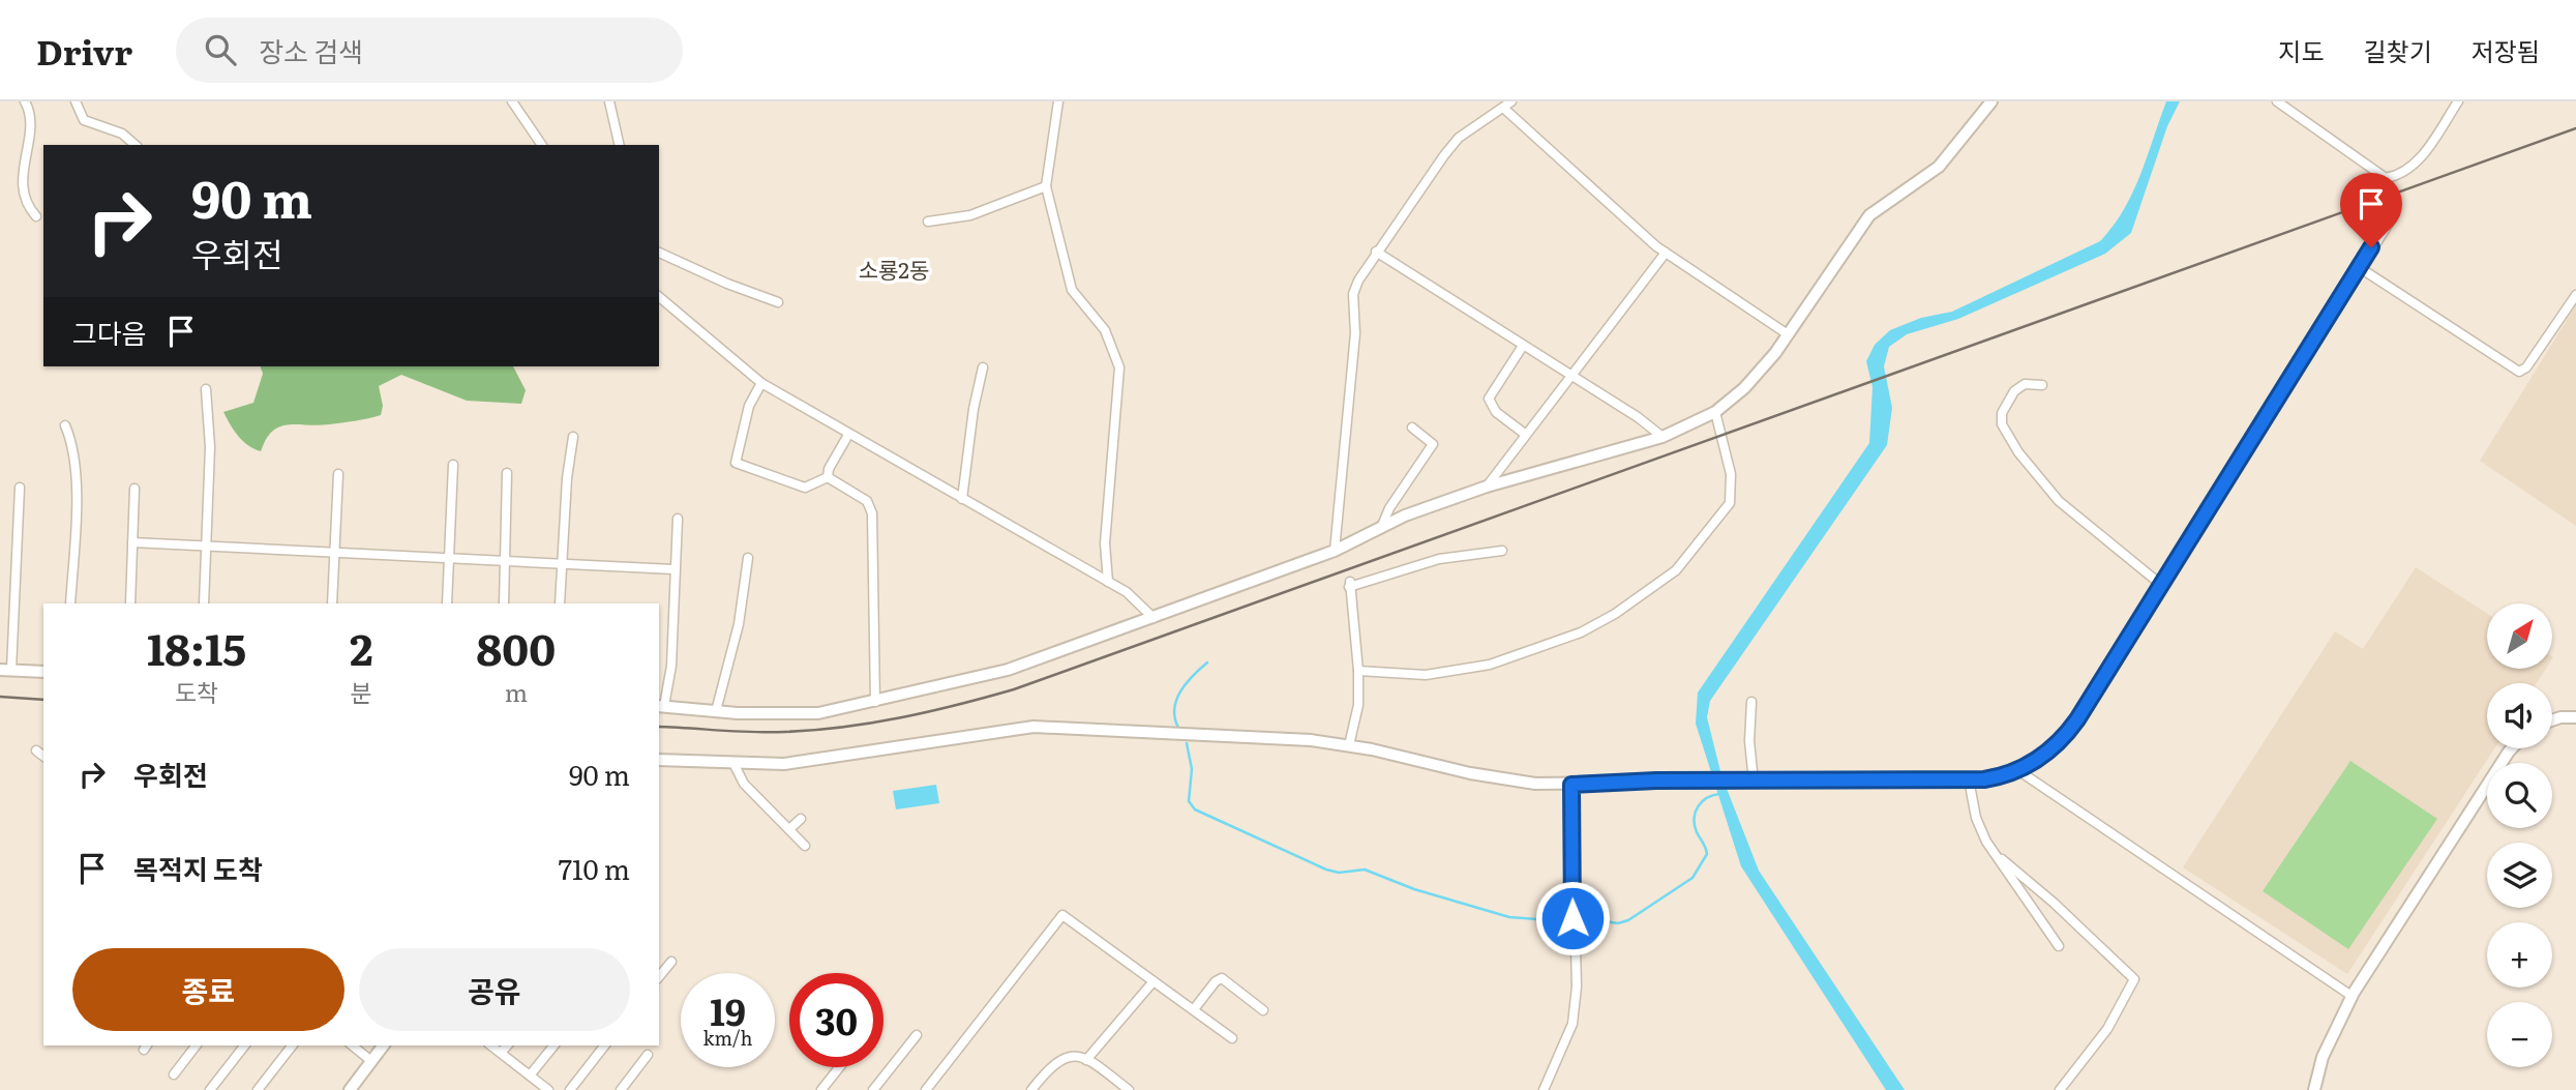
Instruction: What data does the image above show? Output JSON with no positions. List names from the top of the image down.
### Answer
{
  "districts": ["소룡2동"],
  "north": "top right",
  "page": {
    "header": "Drivr",
    "search": "장소 검색",
    "nav": ["지도", "길찾기", "저장됨"],
    "turn": ["90 m", "우회전"],
    "then": "그다음",
    "map_buttons": ["+", "−"],
    "eta": [
      "18:15",
      "도착",
      "2",
      "분",
      "800",
      "m"
    ],
    "list": [
      {
        "name": "우회전",
        "value": "90 m"
      },
      {
        "name": "목적지 도착",
        "value": "710 m"
      }
    ],
    "buttons": ["종료", "공유"],
    "speed": "19 km/h",
    "limit": "30"
  }
}
